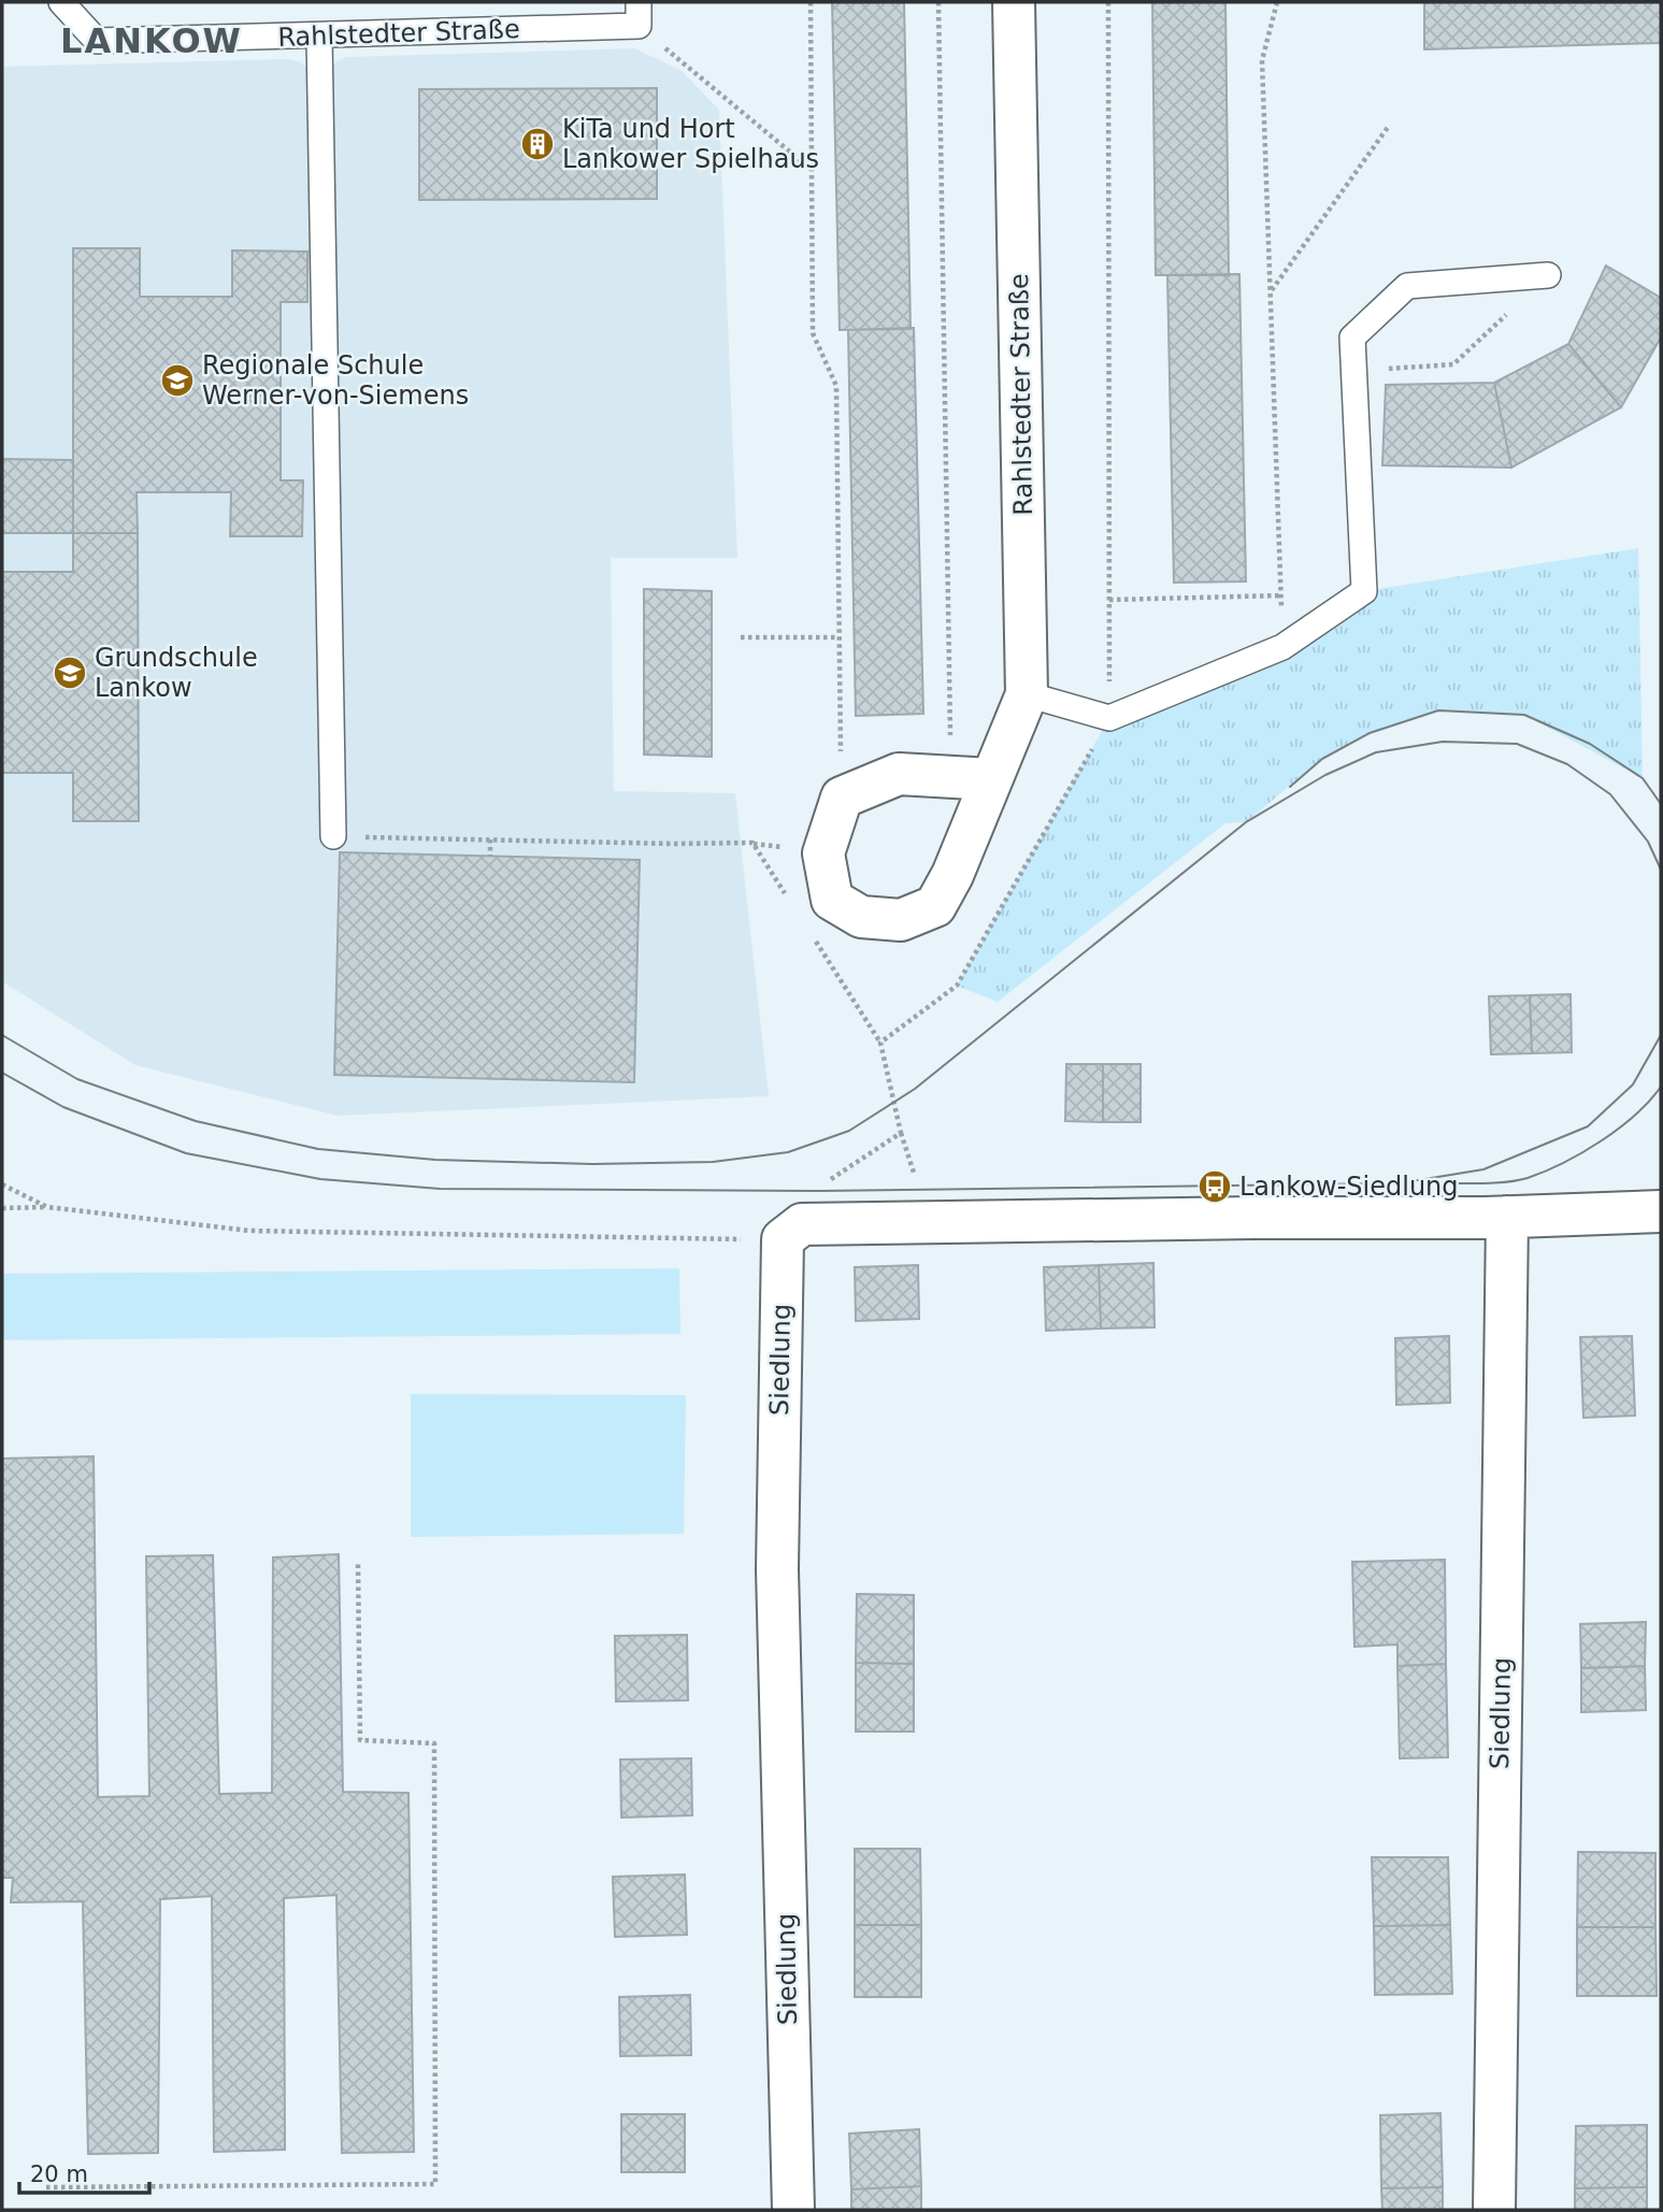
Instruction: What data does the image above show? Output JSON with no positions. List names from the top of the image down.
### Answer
{
  "streets": {
    "street": ["Rahlstedter Straße", "Siedlung"]
  },
  "districts": ["LANKOW"],
  "places": {
    "building": ["KiTa und Hort Lankower Spielhaus"],
    "school or university": ["Regionale Schule Werner-von-Siemens", "Grundschule Lankow"],
    "bus stop": ["Lankow-Siedlung"]
  },
  "scale_bar": "20 m"
}
